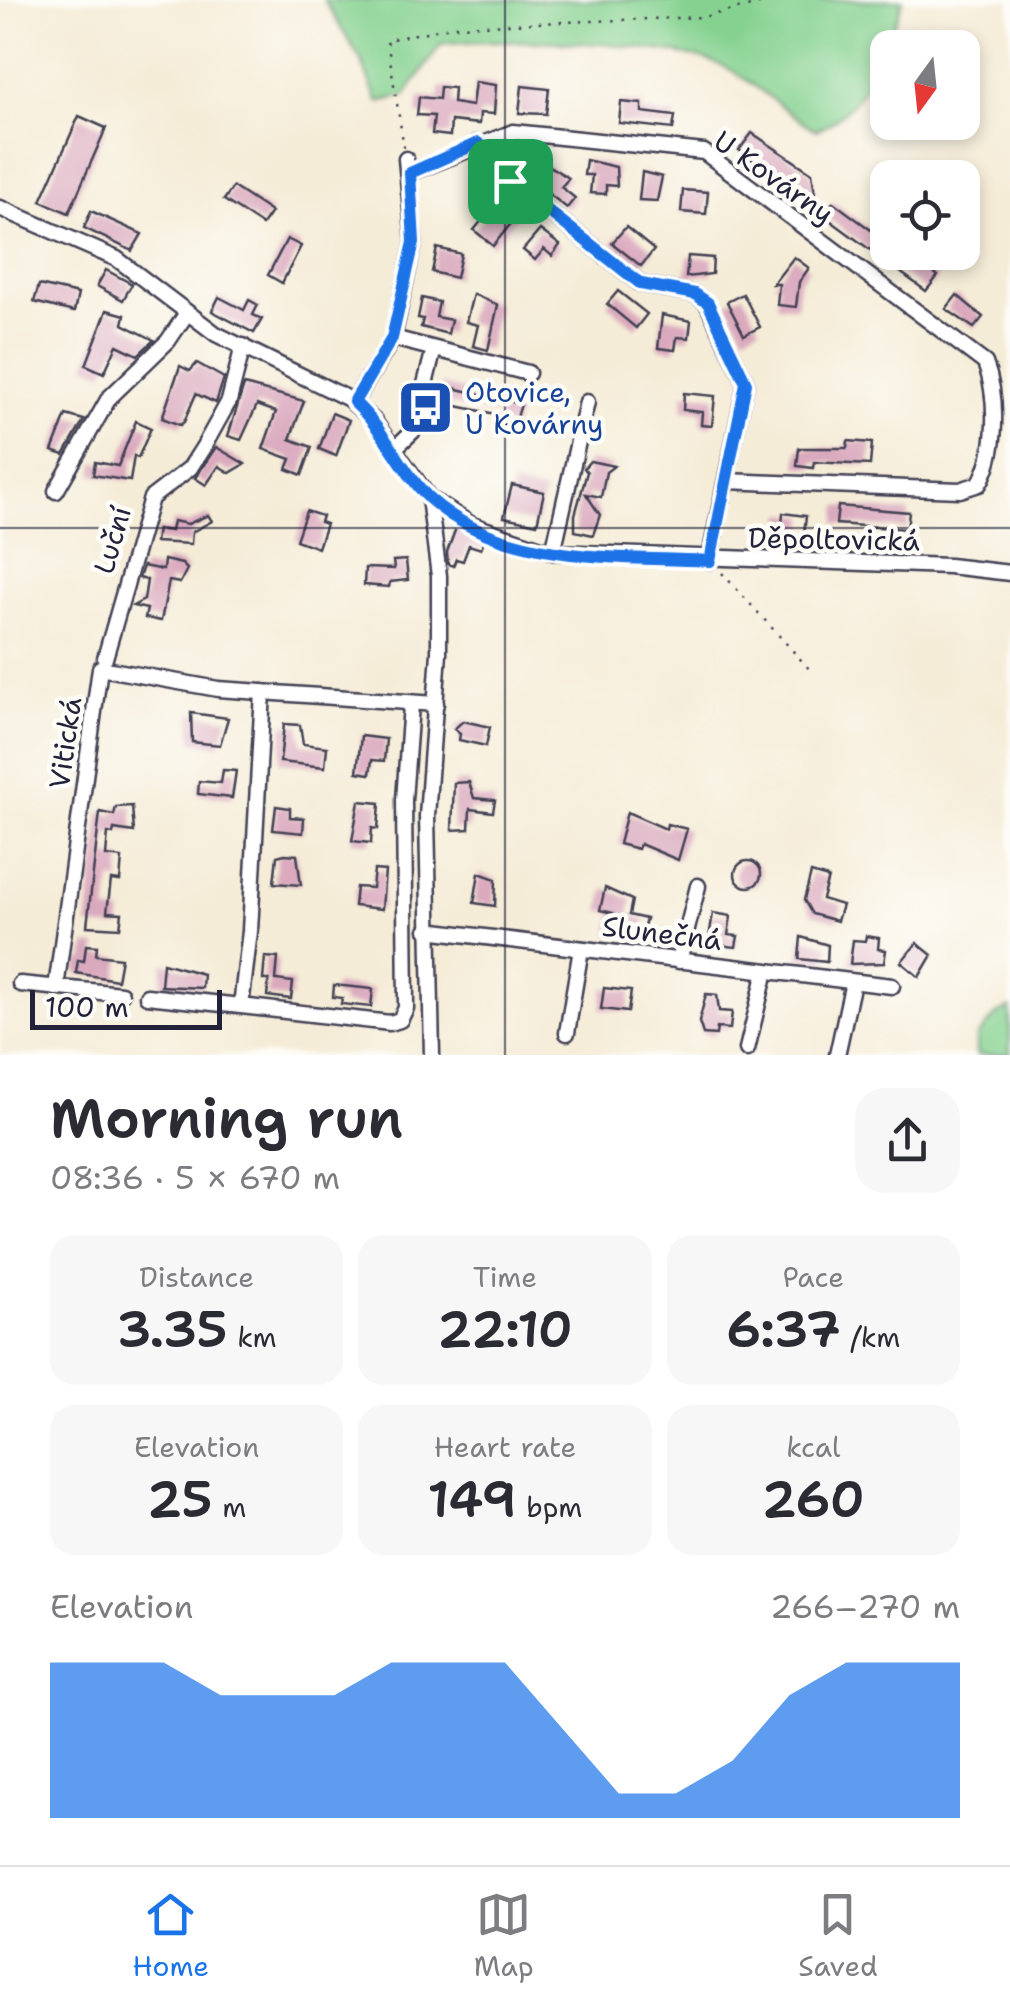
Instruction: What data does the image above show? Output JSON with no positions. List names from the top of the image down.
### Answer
{
  "streets": {
    "street": [
      "U Kovárny",
      "Děpoltovická",
      "Luční",
      "Vitická",
      "Slunečná"
    ]
  },
  "crossings": [
    ["Děpoltovická", "Luční"],
    ["Děpoltovická", "Vitická"],
    ["Děpoltovická", "Slunečná"]
  ],
  "places": {
    "bus stop": ["Otovice, U Kovárny"]
  },
  "scale_bar": "100 m",
  "north": "bottom",
  "page": {
    "scale": "100 m",
    "heading": ["Morning run", "08:36 · 5 × 670 m"],
    "stats": [
      ["Distance", "3.35 km"],
      ["Time", "22:10"],
      ["Pace", "6:37 /km"],
      ["Elevation", "25 m"],
      ["Heart rate", "149 bpm"],
      ["kcal", "260"]
    ],
    "chart": ["Elevation", "266–270 m"],
    "tabs": ["Home", "Map", "Saved"]
  }
}
